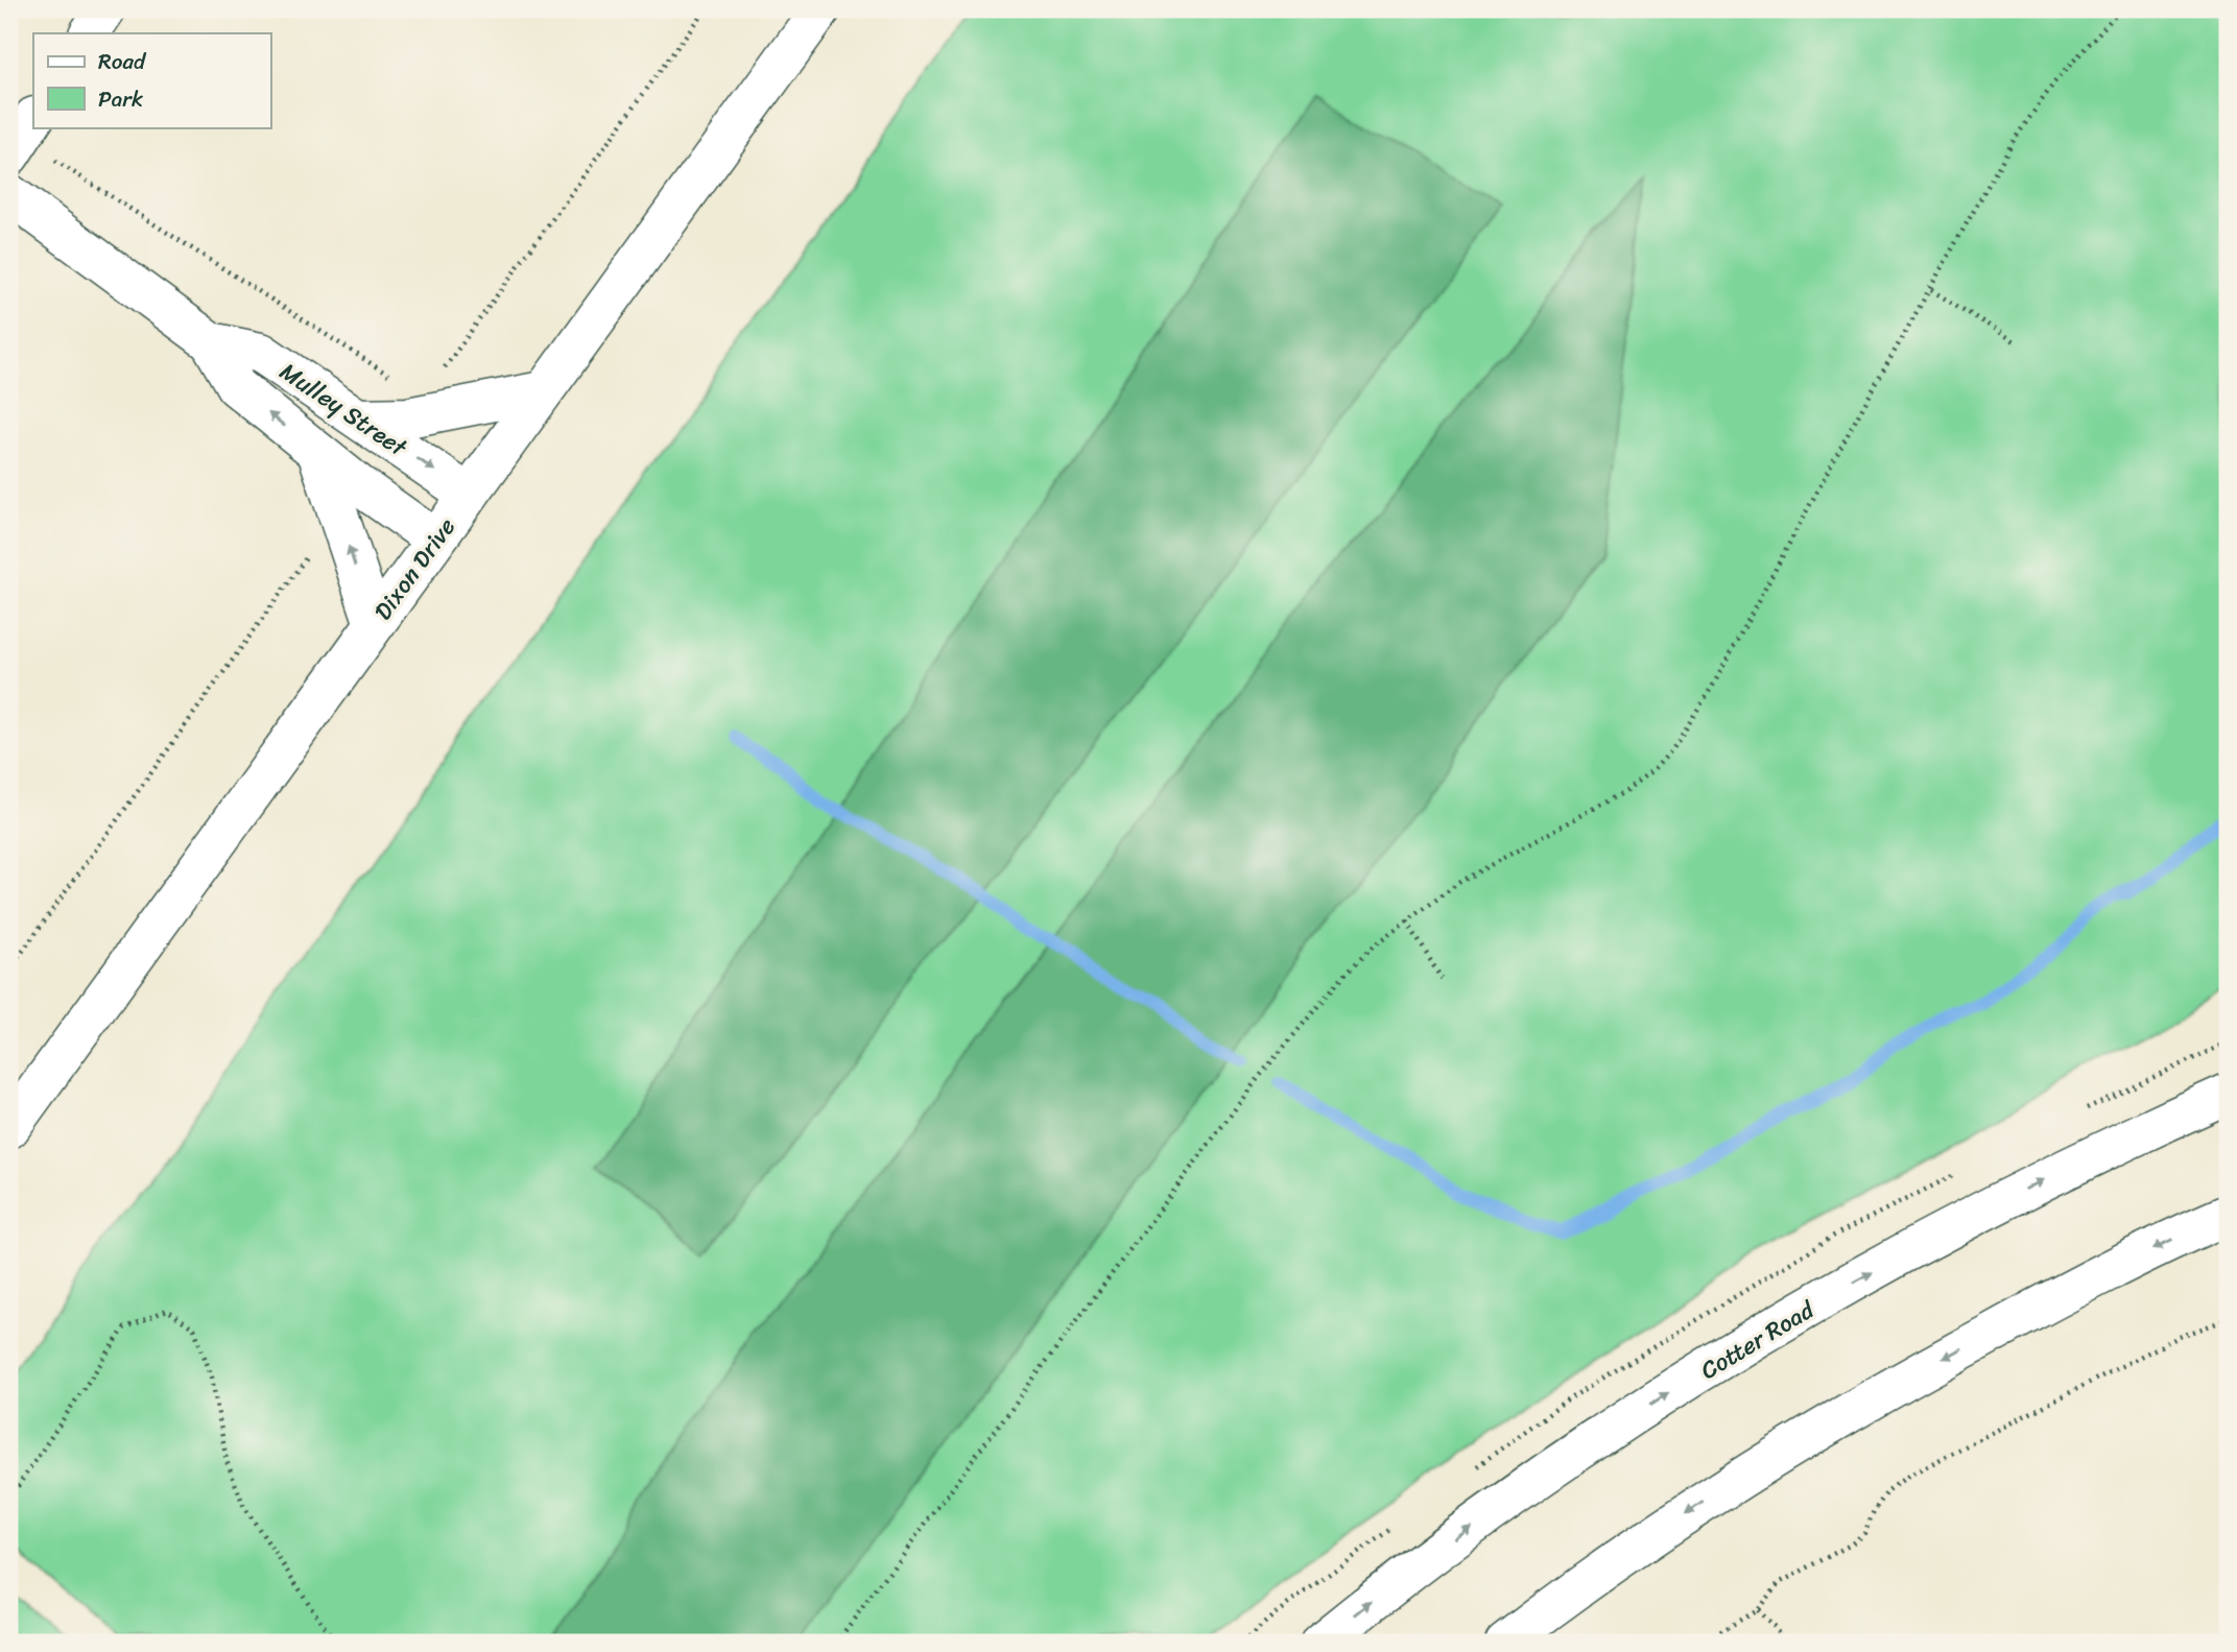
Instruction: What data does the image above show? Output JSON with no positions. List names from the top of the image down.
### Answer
{
  "streets": {
    "main road": ["Mulley Street", "Dixon Drive", "Cotter Road"]
  },
  "crossings": [
    ["Mulley Street", "Dixon Drive"]
  ],
  "legend": ["Road", "Park"]
}
